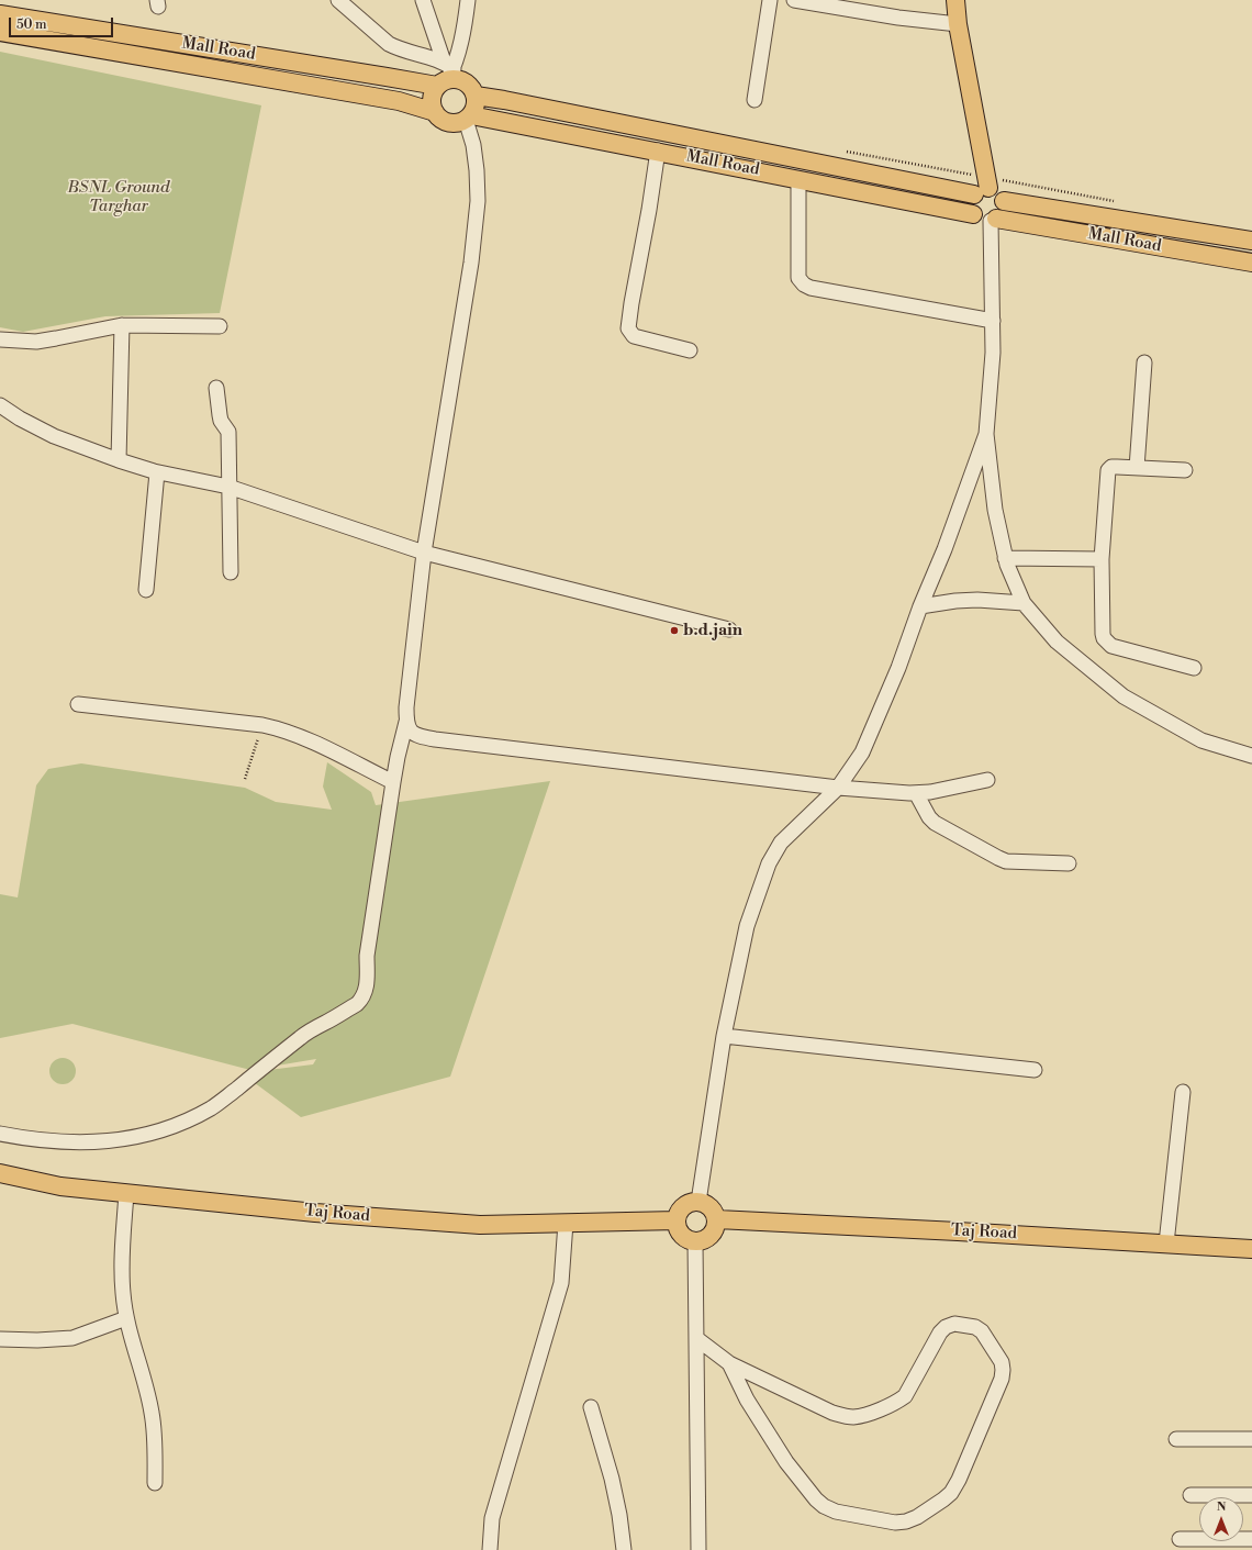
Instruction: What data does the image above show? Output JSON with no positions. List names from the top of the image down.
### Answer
{
  "streets": {
    "main road": ["Mall Road", "Taj Road"]
  },
  "parks": ["BSNL Ground Targhar"],
  "places": ["b.d.jain"],
  "scale_bar": "50 m",
  "north": "top"
}
